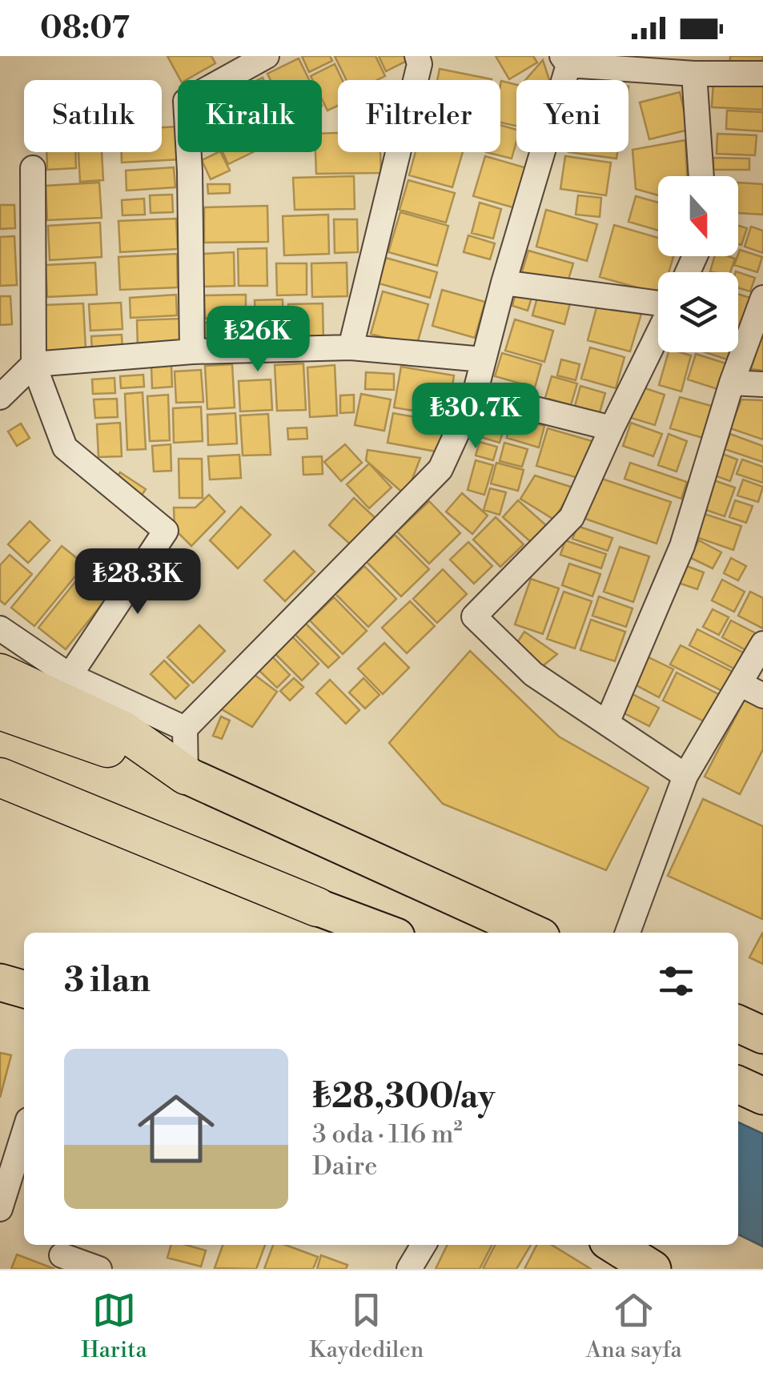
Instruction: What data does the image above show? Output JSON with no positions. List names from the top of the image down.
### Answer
{
  "north": "bottom",
  "page": {
    "status": "08:07",
    "chip": [
      "Satılık",
      "Kiralık",
      "Filtreler",
      "Yeni"
    ],
    "price": ["₺26K", "₺30.7K", "₺28.3K"],
    "heading": "3 ilan",
    "list": [
      {
        "name": "₺28,300/ay",
        "note": "3 oda · 116 m² · Daire"
      }
    ],
    "tabs": ["Harita", "Kaydedilen", "Ana sayfa"]
  }
}
